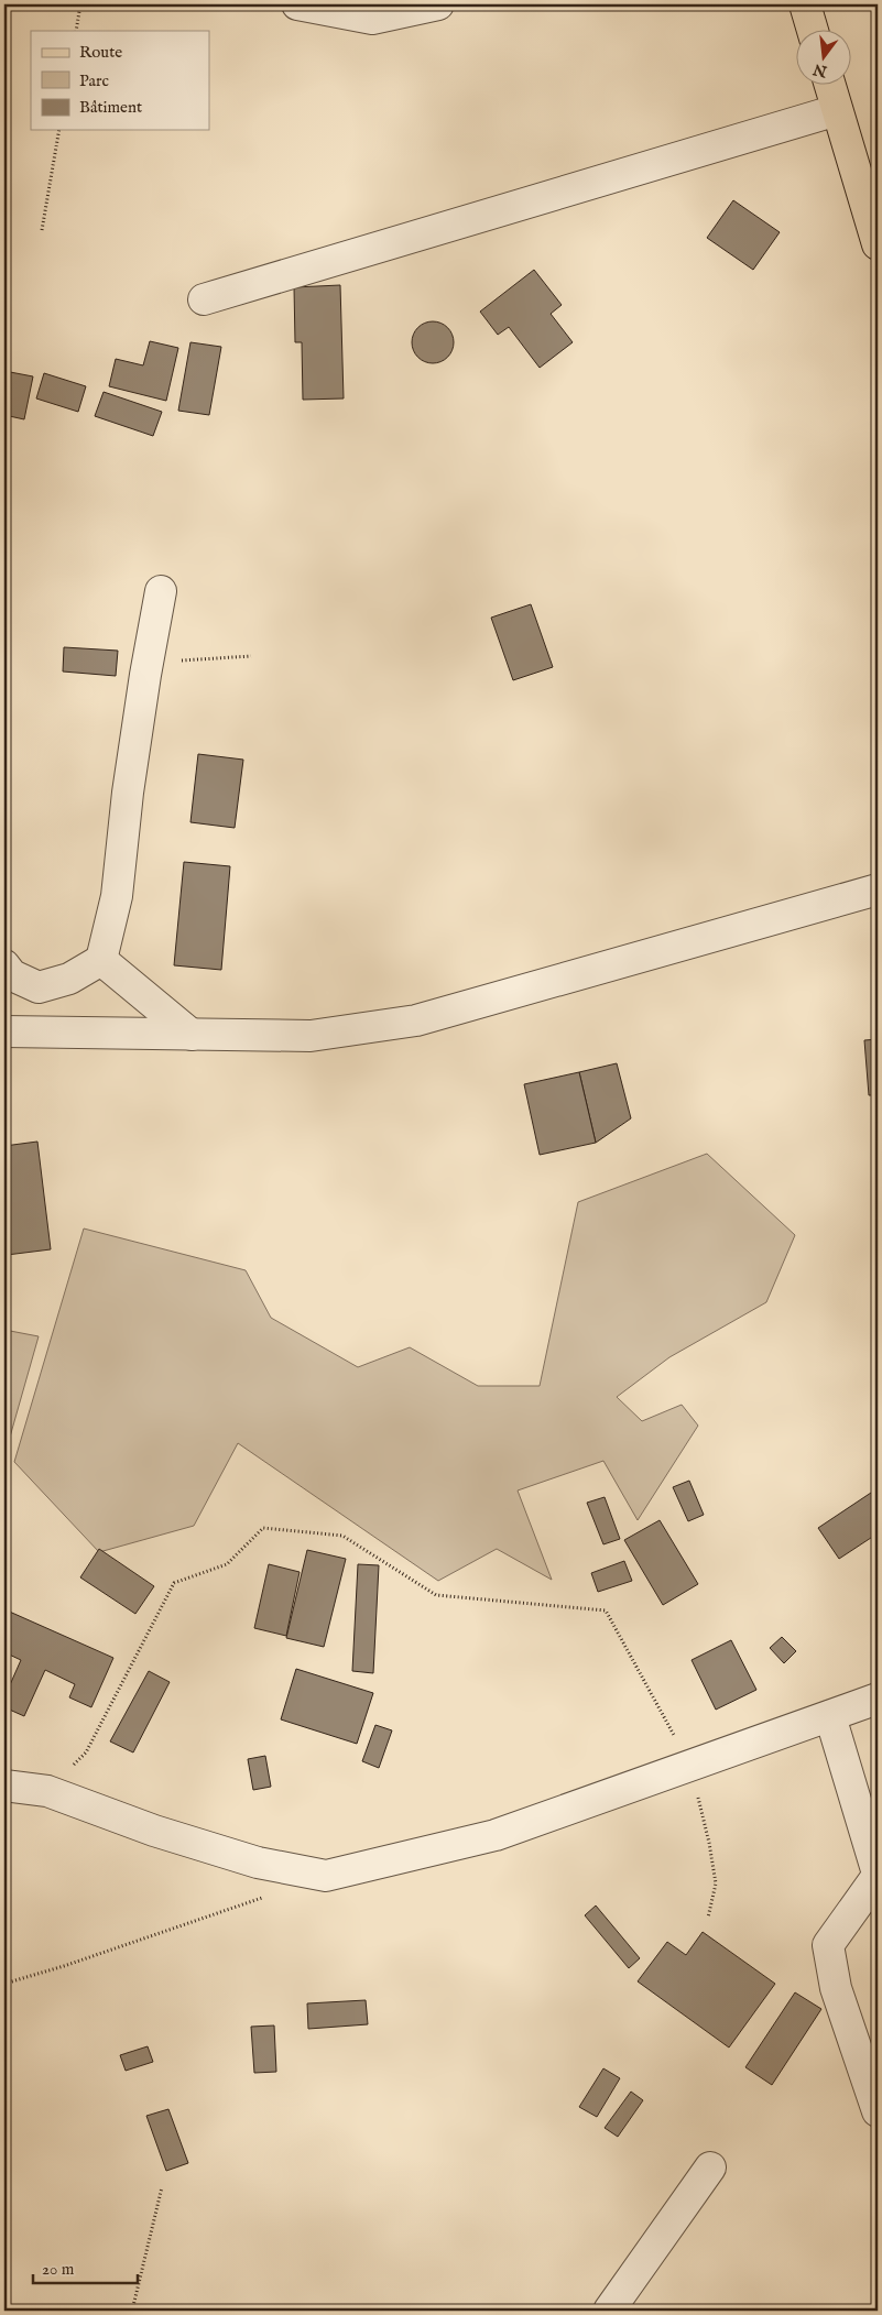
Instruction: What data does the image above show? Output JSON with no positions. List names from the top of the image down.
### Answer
{
  "legend": ["Route", "Parc", "Bâtiment"],
  "scale_bar": "20 m",
  "north": "bottom"
}
